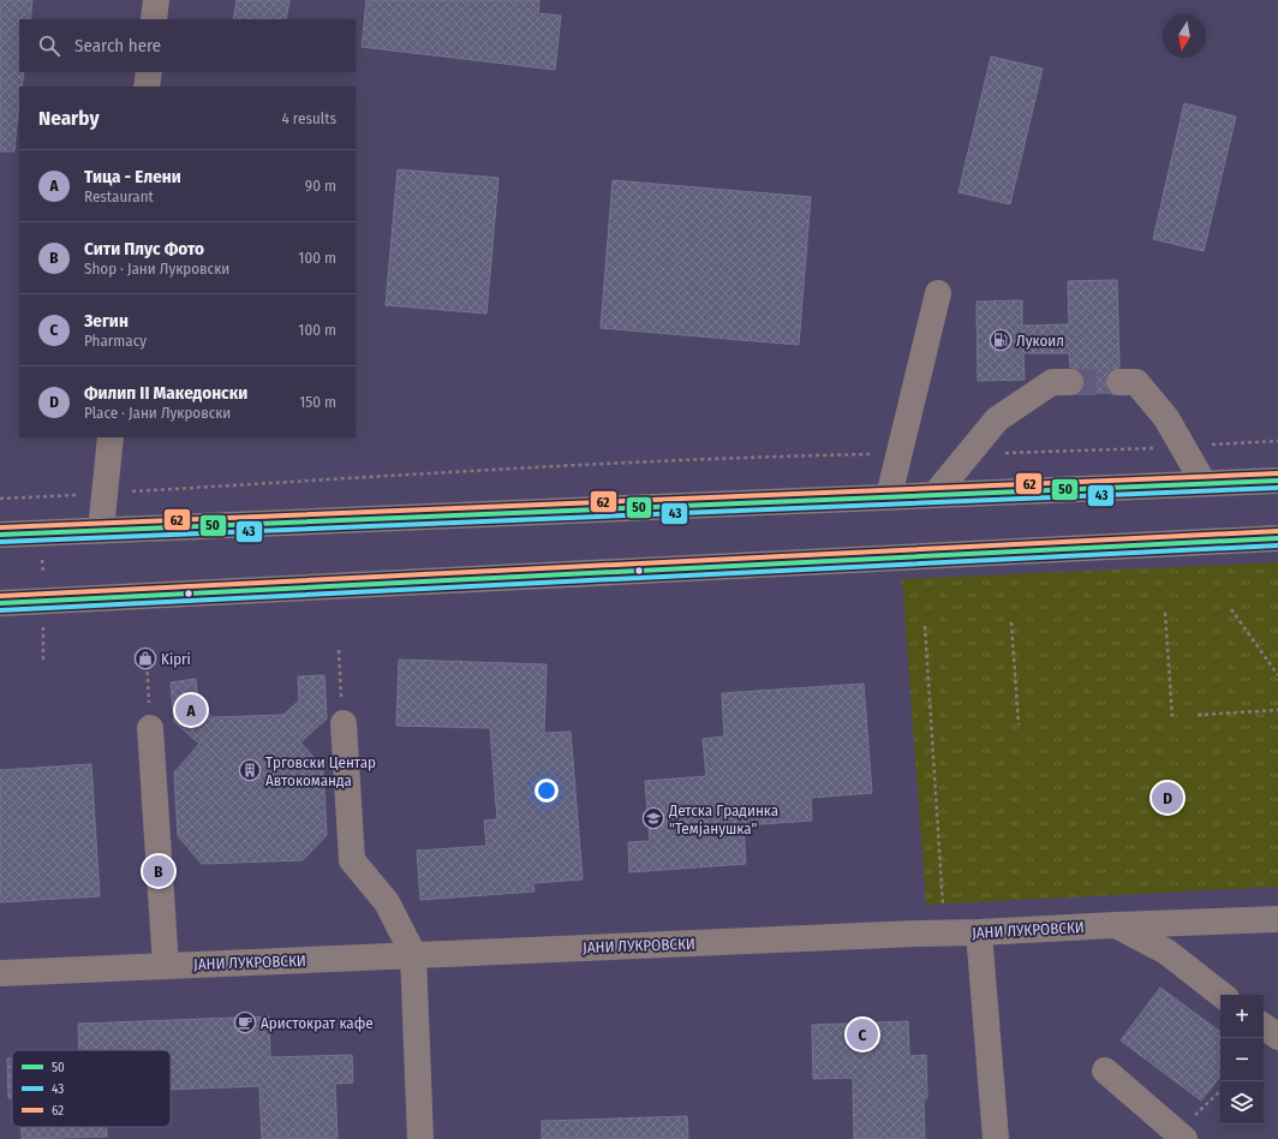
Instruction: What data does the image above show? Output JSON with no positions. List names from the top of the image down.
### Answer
{
  "streets": {
    "street": ["ЈАНИ ЛУКРОВСКИ"]
  },
  "places": {
    "fuel station": ["Лукоил"],
    "shop": ["Kipri"],
    "building": ["Трговски Центар Автокоманда"],
    "school or university": ["Детска Градинка \"Темјанушка\""],
    "cafe": ["Аристократ кафе"]
  },
  "lines": ["transit line 62", "transit line 50", "transit line 43"],
  "legend": ["50", "43", "62"],
  "north": "bottom",
  "page": {
    "search": "Search here",
    "heading": ["Nearby", "4 results"],
    "list": [
      {
        "mark": "A",
        "name": "Тица - Елени",
        "note": "Restaurant",
        "value": "90 m"
      },
      {
        "mark": "B",
        "name": "Сити Плус Фото",
        "note": "Shop · Јани Лукровски",
        "value": "100 m"
      },
      {
        "mark": "C",
        "name": "Зегин",
        "note": "Pharmacy",
        "value": "100 m"
      },
      {
        "mark": "D",
        "name": "Филип II Македонски",
        "note": "Place · Јани Лукровски",
        "value": "150 m"
      }
    ],
    "pins": [
      "A",
      "D",
      "B",
      "C"
    ],
    "map_buttons": ["+", "−"]
  }
}
